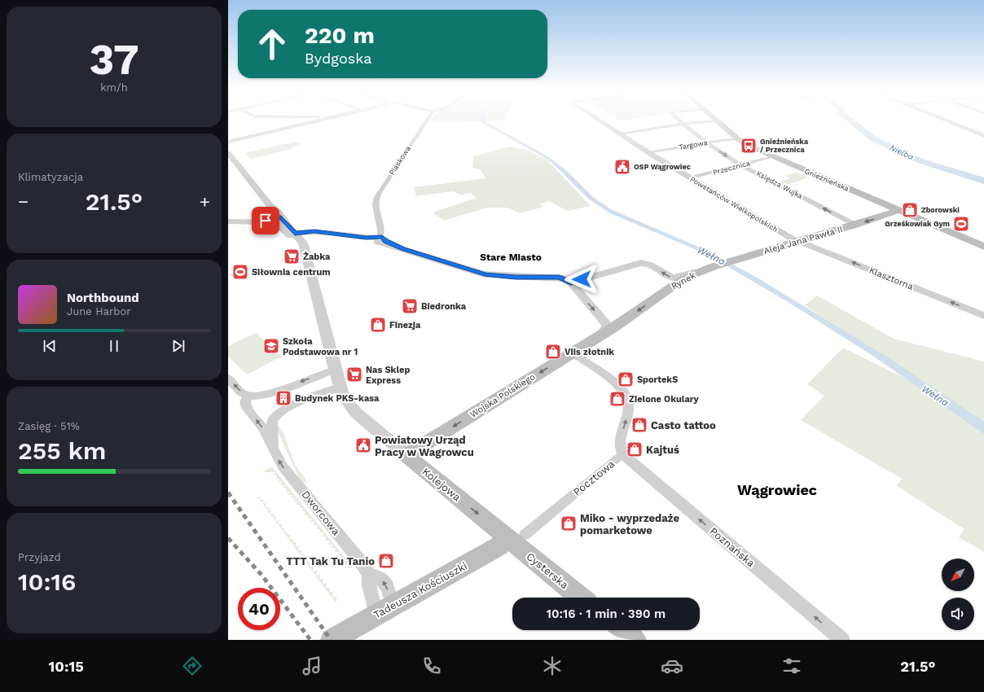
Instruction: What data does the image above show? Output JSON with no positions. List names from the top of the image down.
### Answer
{
  "streets": {
    "main road": [
      "Gnieźnieńska",
      "Aleja Jana Pawła II",
      "Rynek",
      "Wojska Polskiego",
      "Kolejowa",
      "Cysterska",
      "Tadeusza Kościuszki"
    ],
    "street": [
      "Targowa",
      "Piaskowa",
      "Przecznica",
      "Księdza Wujka",
      "Powstańców Wielkopolskich",
      "Klasztorna",
      "Pocztowa",
      "Dworcowa",
      "Poznańska"
    ]
  },
  "crossings": [
    ["Targowa", "Gnieźnieńska"],
    ["Targowa", "Księdza Wujka"],
    ["Targowa", "Powstańców Wielkopolskich"],
    ["Przecznica", "Gnieźnieńska"],
    ["Przecznica", "Księdza Wujka"],
    ["Przecznica", "Powstańców Wielkopolskich"],
    ["Gnieźnieńska", "Aleja Jana Pawła II"],
    ["Księdza Wujka", "Aleja Jana Pawła II"],
    ["Powstańców Wielkopolskich", "Aleja Jana Pawła II"],
    ["Powstańców Wielkopolskich", "Klasztorna"],
    ["Aleja Jana Pawła II", "Klasztorna"],
    ["Aleja Jana Pawła II", "Rynek"],
    ["Rynek", "Wojska Polskiego"],
    ["Wojska Polskiego", "Pocztowa"],
    ["Wojska Polskiego", "Kolejowa"],
    ["Pocztowa", "Kolejowa"],
    ["Pocztowa", "Poznańska"],
    ["Pocztowa", "Cysterska"],
    ["Pocztowa", "Tadeusza Kościuszki"],
    ["Kolejowa", "Dworcowa"],
    ["Kolejowa", "Cysterska"],
    ["Kolejowa", "Tadeusza Kościuszki"],
    ["Dworcowa", "Tadeusza Kościuszki"],
    ["Cysterska", "Tadeusza Kościuszki"]
  ],
  "one_way": [
    "Klasztorna",
    "Rynek",
    "Wojska Polskiego",
    "Pocztowa",
    "Dworcowa",
    "Poznańska"
  ],
  "districts": ["Stare Miasto", "Wągrowiec"],
  "water": ["Nielba", "Wełna"],
  "places": {
    "bus stop": ["Gnieźnieńska / Przecznica"],
    "public building": ["OSP Wągrowiec", "Powiatowy Urząd Pracy w Wagrowcu"],
    "shop": [
      "Zborowski",
      "Finezja",
      "Viis złotnik",
      "SportekS",
      "Zielone Okulary",
      "Casto tattoo",
      "Kajtuś",
      "Miko - wyprzedaże pomarketowe",
      "TTT Tak Tu Tanio"
    ],
    "sports": ["Grześkowiak Gym", "Siłownia centrum"],
    "supermarket": ["Żabka", "Biedronka", "Nas Sklep Express"],
    "school or university": ["Szkoła Podstawowa nr 1"],
    "building": ["Budynek PKS-kasa"]
  },
  "north": "bottom left",
  "page": {
    "tile": [
      ["37", "km/h"],
      "Klimatyzacja",
      ["Zasięg · 51%", "255 km"],
      ["Przyjazd", "10:16"]
    ],
    "turn": ["220 m", "Bydgoska"],
    "heat": ["−", "21.5°", "+"],
    "song": ["Northbound", "June Harbor"],
    "limit": "40",
    "trip": "10:16 · 1 min · 390 m",
    "tabs": ["10:15", "21.5°"]
  }
}
